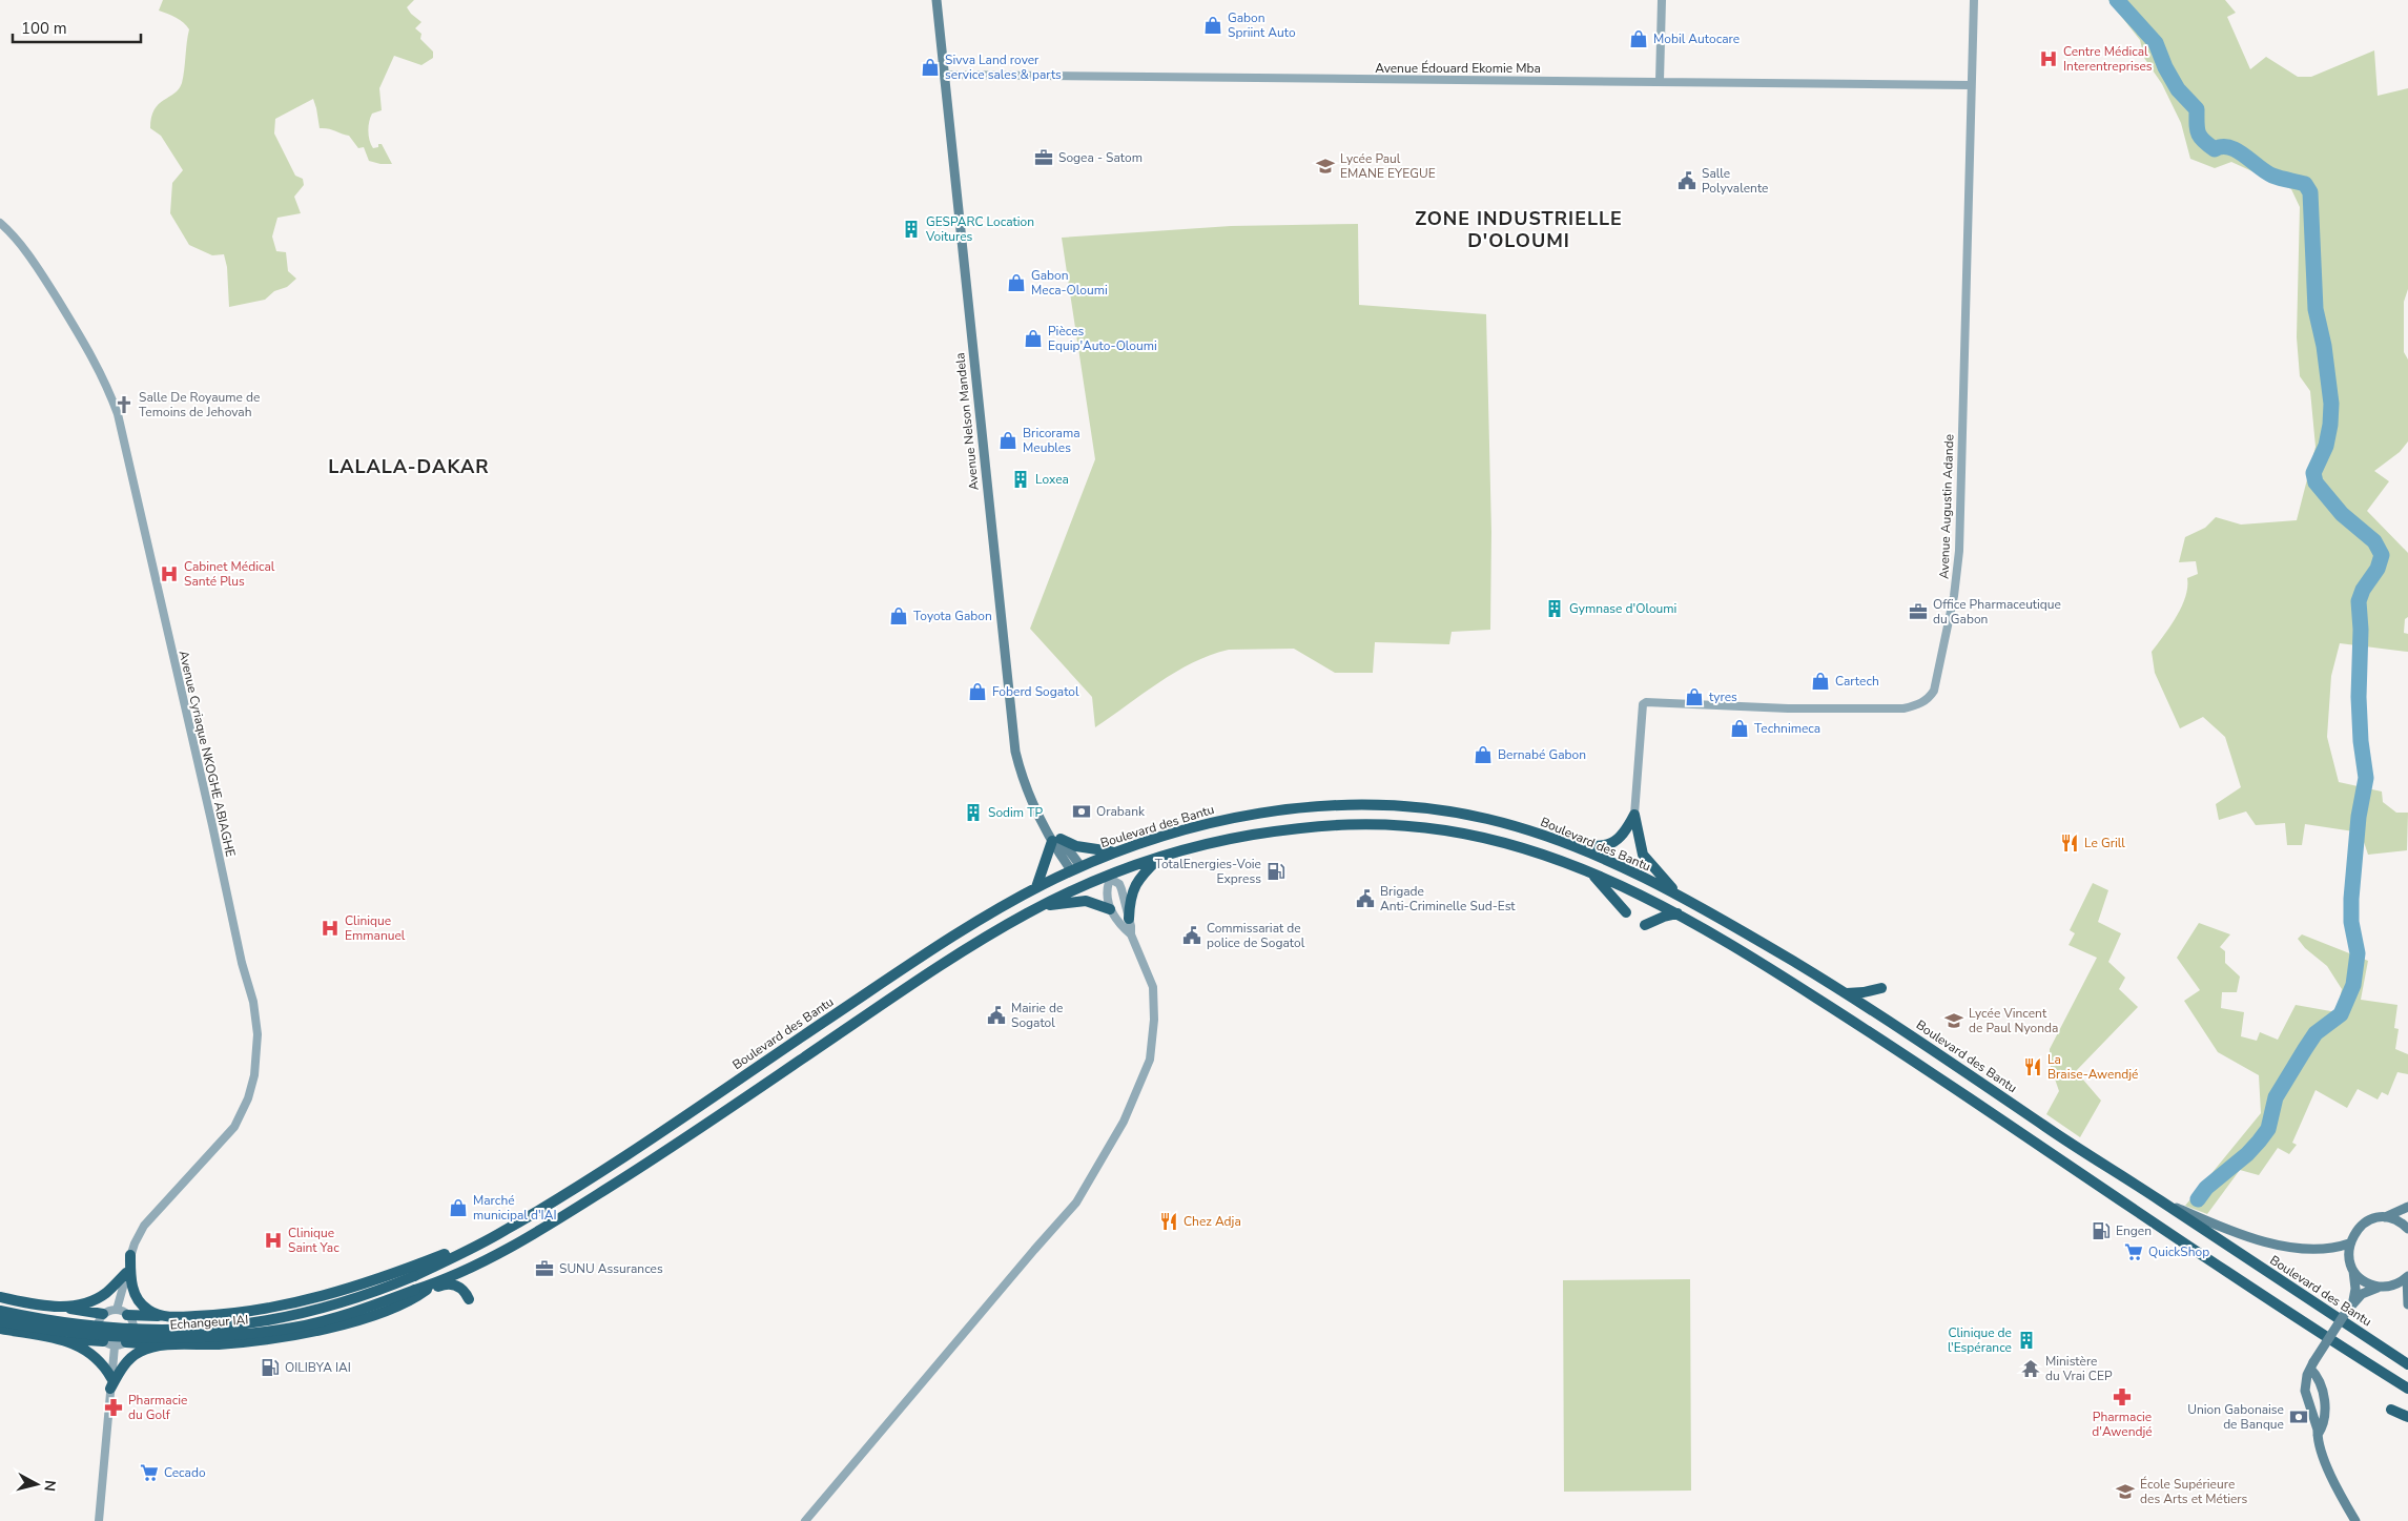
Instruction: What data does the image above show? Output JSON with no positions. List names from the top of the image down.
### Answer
{
  "streets": {
    "highway": ["Boulevard des Bantu", "Echangeur IAI"],
    "main road": ["Avenue Nelson Mandela"],
    "street": ["Avenue Édouard Ekomie Mba", "Avenue Augustin Adande", "Avenue Cyriaque NKOGHE ABIAGHE"]
  },
  "crossings": [
    ["Avenue Édouard Ekomie Mba", "Avenue Nelson Mandela"],
    ["Avenue Édouard Ekomie Mba", "Avenue Augustin Adande"],
    ["Avenue Nelson Mandela", "Boulevard des Bantu"],
    ["Boulevard des Bantu", "Echangeur IAI"]
  ],
  "districts": ["ZONE INDUSTRIELLE D'OLOUMI", "LALALA-DAKAR"],
  "places": {
    "shop": [
      "Gabon Spriint Auto",
      "Mobil Autocare",
      "Sivva Land rover service sales & parts",
      "Gabon Meca-Oloumi",
      "Pièces Equip'Auto-Oloumi",
      "Bricorama Meubles",
      "Toyota Gabon",
      "Cartech",
      "Foberd Sogatol",
      "tyres",
      "Technimeca",
      "Bernabé Gabon",
      "Marché municipal d'IAI"
    ],
    "hospital": [
      "Centre Médical Interentreprises",
      "Cabinet Médical Santé Plus",
      "Clinique Emmanuel",
      "Clinique Saint Yac"
    ],
    "office": ["Sogea - Satom", "Office Pharmaceutique du Gabon", "SUNU Assurances"],
    "school or university": ["Lycée Paul EMANE EYEGUE", "Lycée Vincent de Paul Nyonda", "École Supérieure des Arts et Métiers"],
    "public building": [
      "Salle Polyvalente",
      "Brigade Anti-Criminelle Sud-Est",
      "Commissariat de police de Sogatol",
      "Mairie de Sogatol"
    ],
    "building": [
      "GESPARC Location Voitures",
      "Loxea",
      "Gymnase d'Oloumi",
      "Sodim TP",
      "Clinique de l'Espérance"
    ],
    "church": ["Salle De Royaume de Temoins de Jehovah"],
    "bank": ["Orabank", "Union Gabonaise de Banque"],
    "restaurant": ["Le Grill", "La Braise-Awendjé", "Chez Adja"],
    "fuel station": ["TotalEnergies-Voie Express", "Engen", "OILIBYA IAI"],
    "supermarket": ["QuickShop", "Cecado"],
    "temple": ["Ministère du Vrai CEP"],
    "pharmacy": ["Pharmacie d'Awendjé", "Pharmacie du Golf"]
  },
  "scale_bar": "100 m",
  "north": "right"
}
